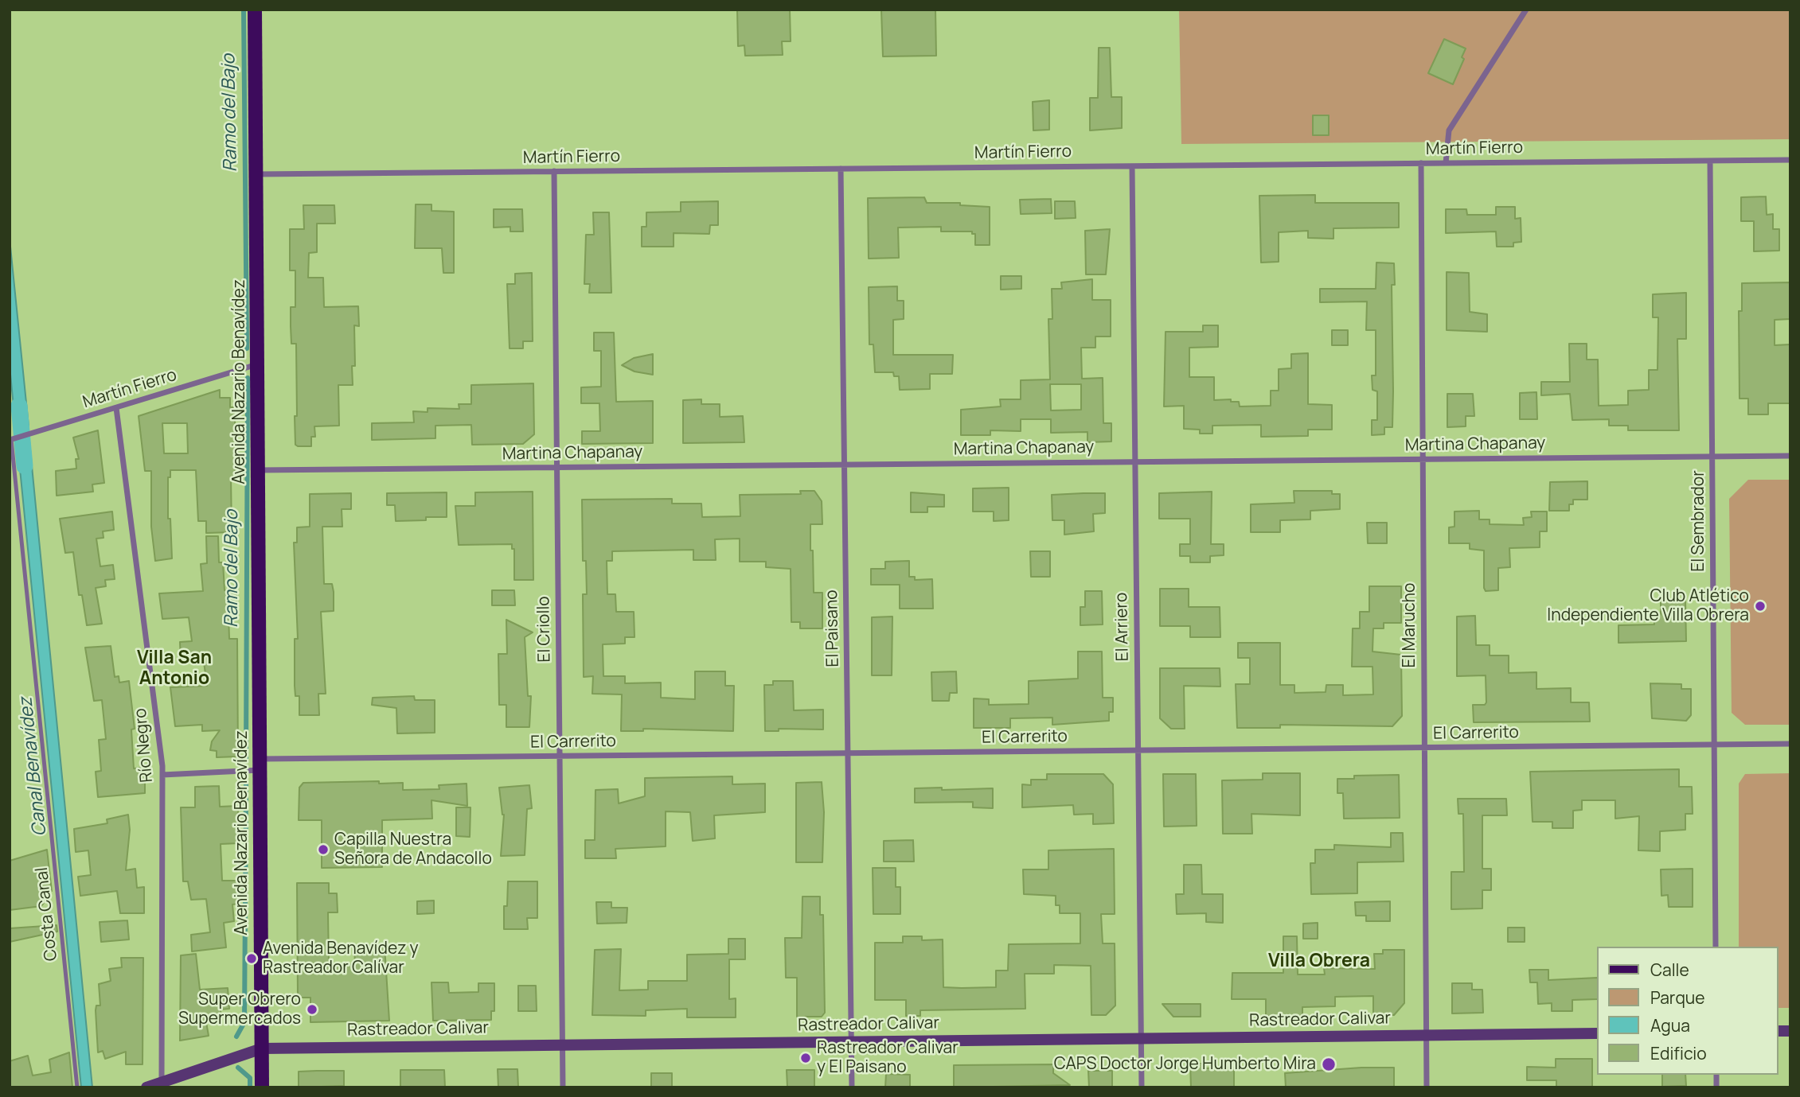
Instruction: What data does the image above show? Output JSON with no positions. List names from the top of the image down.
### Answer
{
  "streets": {
    "main road": ["Avenida Nazario Benavídez", "Rastreador Calivar"],
    "street": [
      "Martín Fierro",
      "Martina Chapanay",
      "El Sembrador",
      "El Marucho",
      "El Arriero",
      "El Paisano",
      "El Criollo",
      "El Carrerito",
      "Río Negro"
    ],
    "lane": ["Costa Canal"]
  },
  "crossings": [
    ["Martín Fierro", "Avenida Nazario Benavídez"],
    ["Martín Fierro", "El Sembrador"],
    ["Martín Fierro", "El Marucho"],
    ["Martín Fierro", "El Arriero"],
    ["Martín Fierro", "El Paisano"],
    ["Martín Fierro", "El Criollo"],
    ["Martín Fierro", "Río Negro"],
    ["Martín Fierro", "Costa Canal"],
    ["Avenida Nazario Benavídez", "Martina Chapanay"],
    ["Avenida Nazario Benavídez", "El Carrerito"],
    ["Avenida Nazario Benavídez", "Rastreador Calivar"],
    ["Martina Chapanay", "El Sembrador"],
    ["Martina Chapanay", "El Marucho"],
    ["Martina Chapanay", "El Arriero"],
    ["Martina Chapanay", "El Paisano"],
    ["Martina Chapanay", "El Criollo"],
    ["El Sembrador", "El Carrerito"],
    ["El Marucho", "El Carrerito"],
    ["El Marucho", "Rastreador Calivar"],
    ["El Arriero", "El Carrerito"],
    ["El Arriero", "Rastreador Calivar"],
    ["El Paisano", "El Carrerito"],
    ["El Paisano", "Rastreador Calivar"],
    ["El Criollo", "El Carrerito"],
    ["El Criollo", "Rastreador Calivar"],
    ["El Carrerito", "Río Negro"],
    ["Río Negro", "Rastreador Calivar"]
  ],
  "districts": ["Villa San Antonio", "Villa Obrera"],
  "water": ["Ramo del Bajo", "Canal Benavídez"],
  "places": [
    "Club Atlético Independiente Villa Obrera",
    "Capilla Nuestra Señora de Andacollo",
    "Avenida Benavídez y Rastreador Calívar",
    "Super Obrero Supermercados",
    "Rastreador Calivar y El Paisano",
    "CAPS Doctor Jorge Humberto Mira"
  ],
  "legend": [
    "Calle",
    "Parque",
    "Agua",
    "Edificio"
  ]
}
